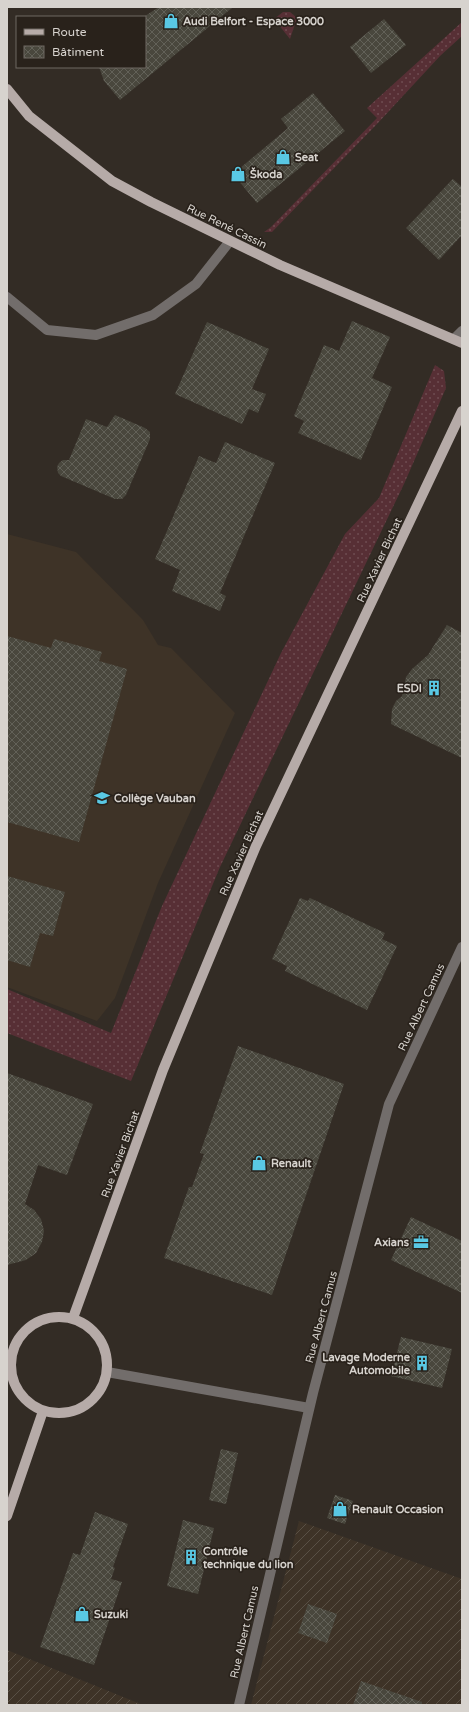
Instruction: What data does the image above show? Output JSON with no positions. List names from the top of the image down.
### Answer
{
  "streets": {
    "main road": ["Rue René Cassin", "Rue Xavier Bichat"],
    "street": ["Rue Albert Camus"]
  },
  "places": {
    "shop": [
      "Audi Belfort - Espace 3000",
      "Seat",
      "Škoda",
      "Renault",
      "Renault Occasion",
      "Suzuki"
    ],
    "building": ["ESDI", "Lavage Moderne Automobile", "Contrôle technique du lion"],
    "school or university": ["Collège Vauban"],
    "office": ["Axians"]
  },
  "legend": ["Route", "Bâtiment"]
}
